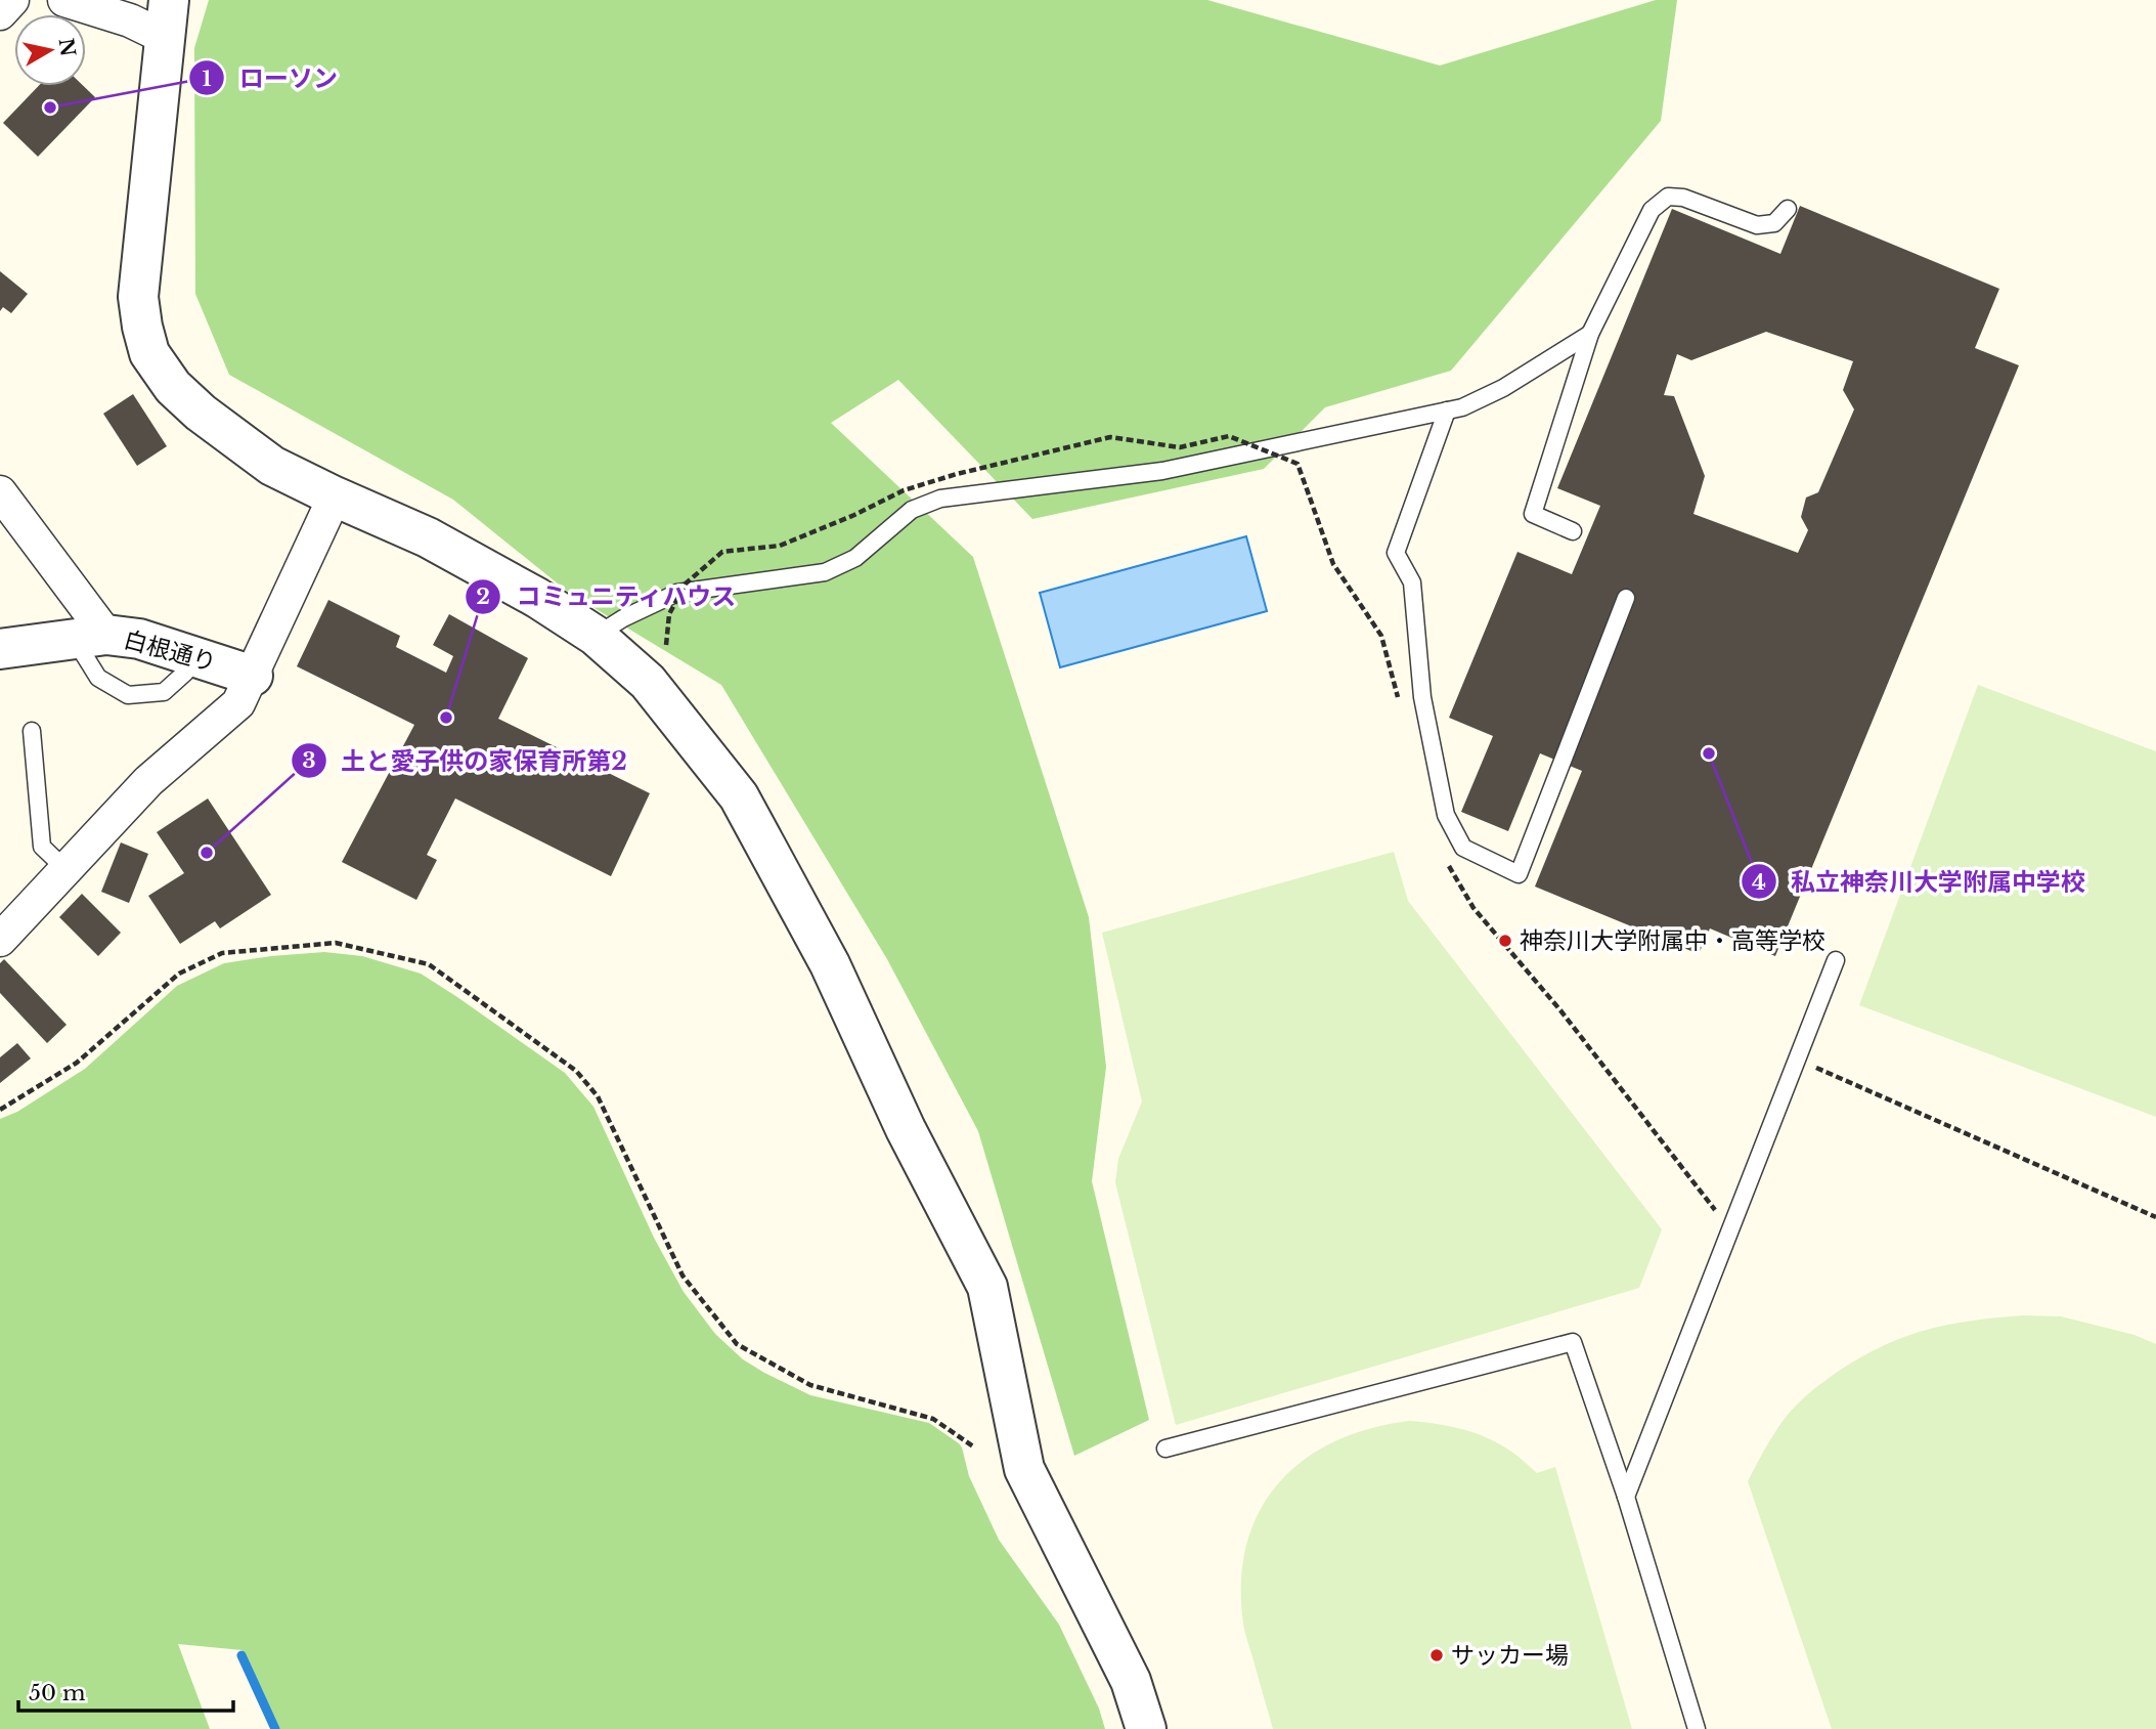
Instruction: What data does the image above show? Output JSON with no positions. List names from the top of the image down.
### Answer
{
  "streets": {
    "street": ["白根通り"]
  },
  "places": [
    "ローソン",
    "コミュニティハウス",
    "私立神奈川大学附属中学校",
    "土と愛子供の家保育所第2",
    "神奈川大学附属中・高等学校",
    "サッカー場"
  ],
  "scale_bar": "50 m",
  "north": "right"
}
